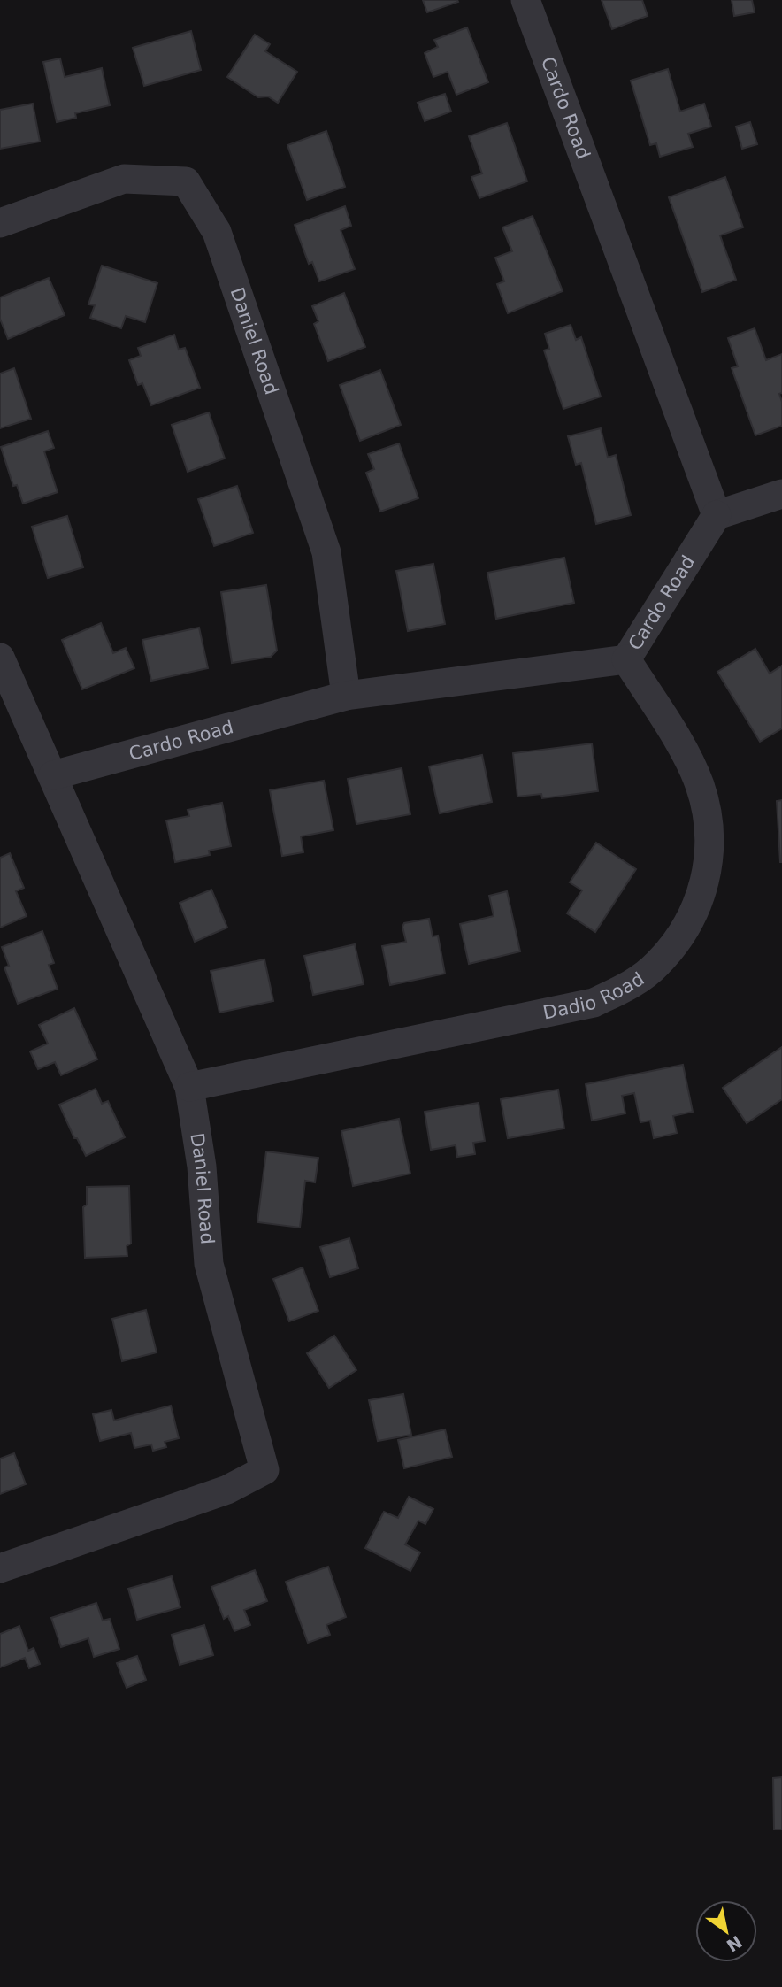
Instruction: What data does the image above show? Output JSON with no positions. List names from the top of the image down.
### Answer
{
  "streets": {
    "street": ["Cardo Road", "Daniel Road", "Dadio Road"]
  },
  "crossings": [
    ["Cardo Road", "Daniel Road"],
    ["Cardo Road", "Dadio Road"],
    ["Daniel Road", "Dadio Road"]
  ],
  "north": "bottom right"
}
